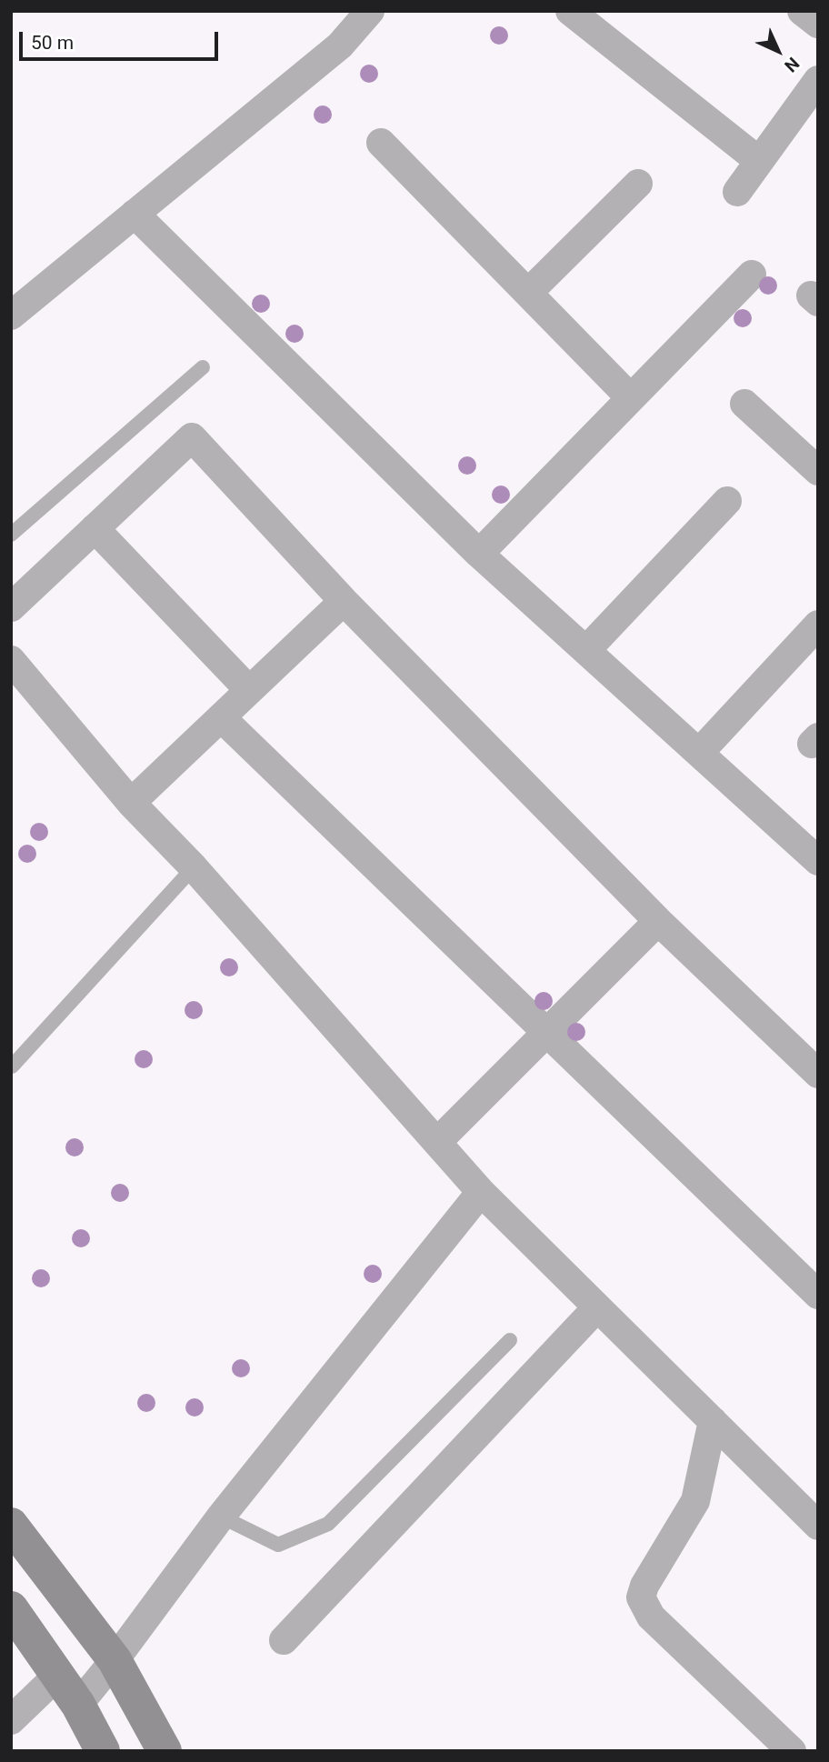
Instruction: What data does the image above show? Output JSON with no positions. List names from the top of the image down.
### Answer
{
  "scale_bar": "50 m",
  "north": "bottom right"
}
